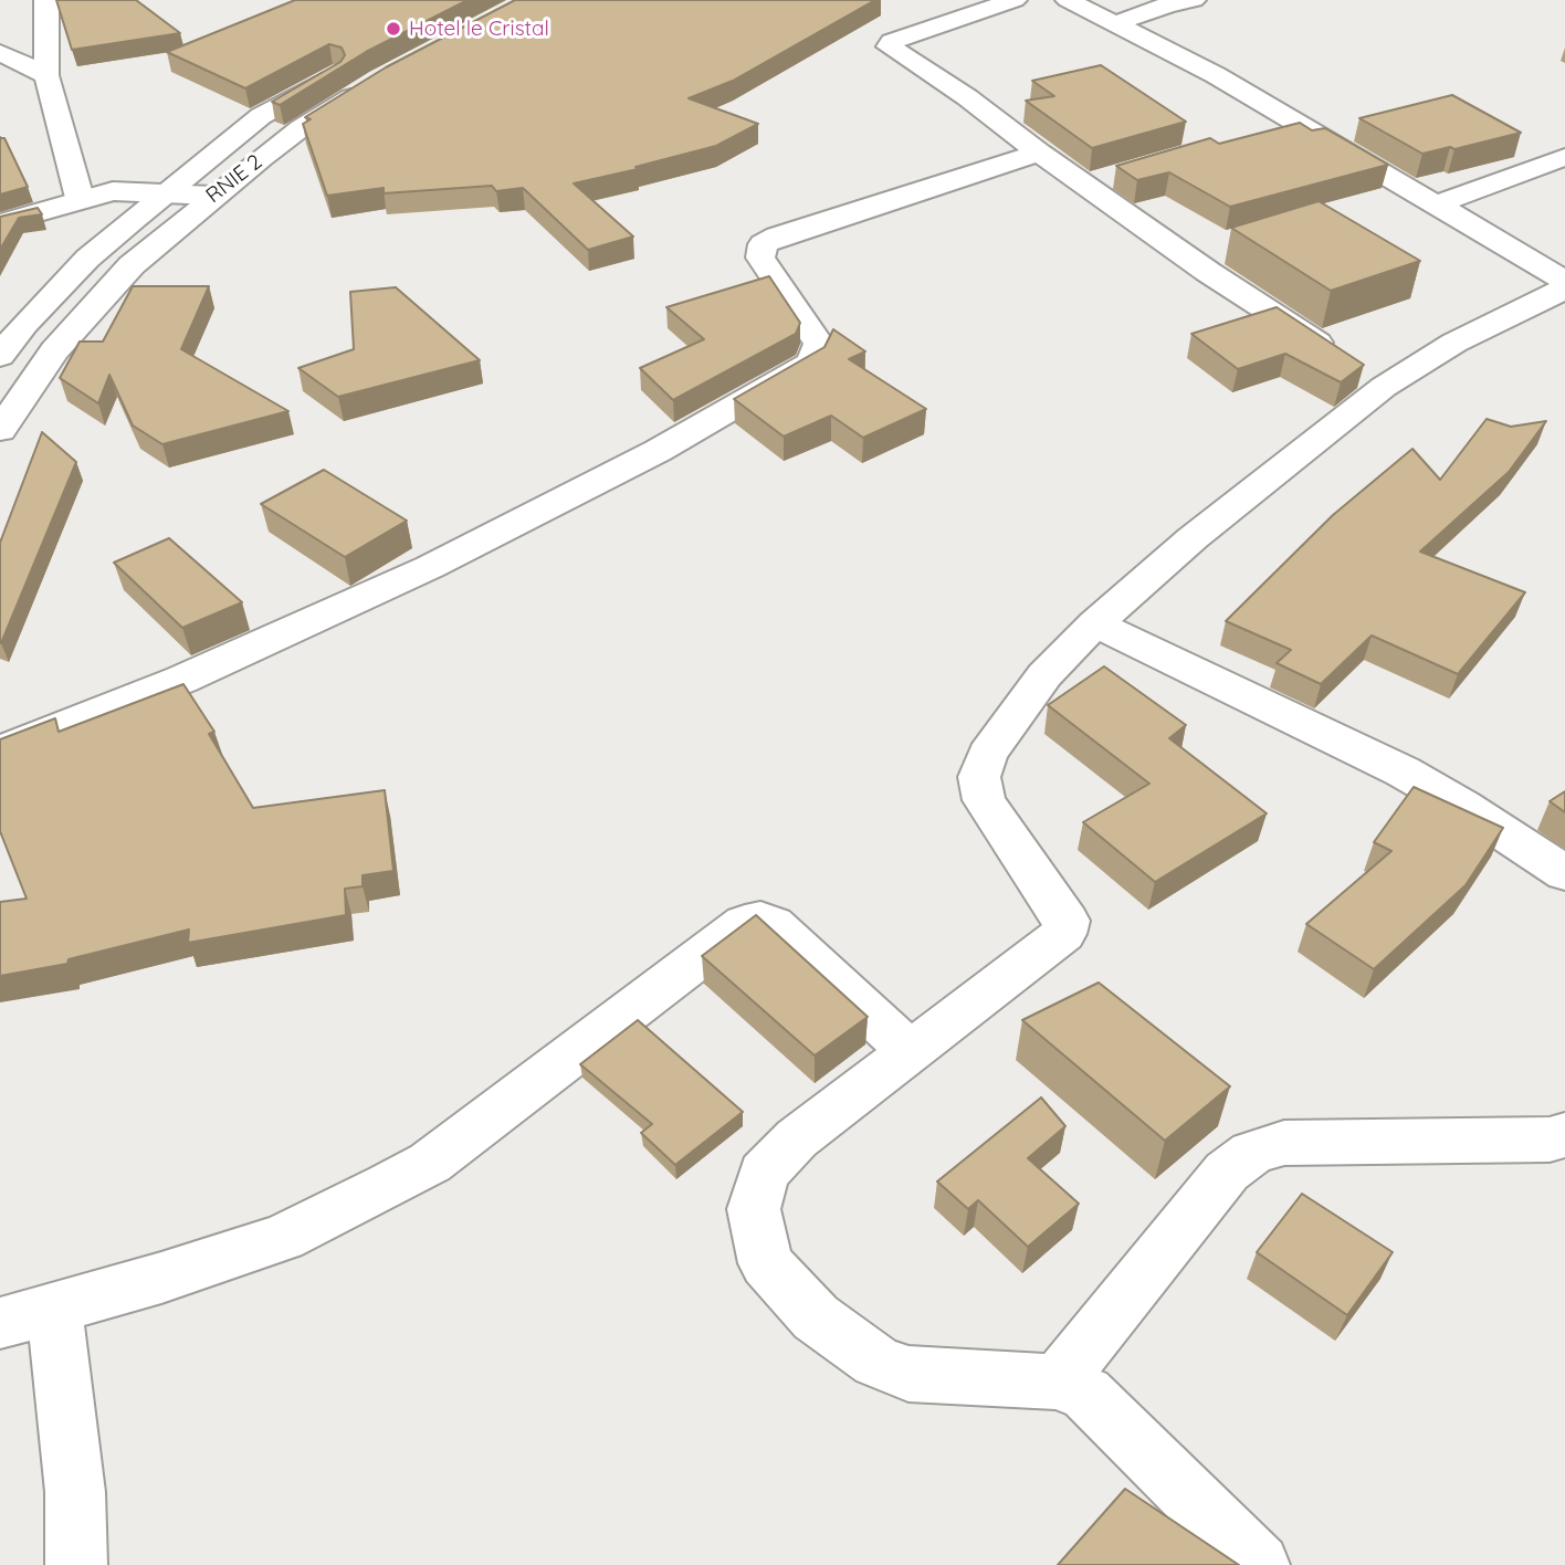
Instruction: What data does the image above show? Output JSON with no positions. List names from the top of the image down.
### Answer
{
  "streets": {
    "main road": ["RNIE 2"]
  },
  "places": ["Hotel le Cristal"]
}
